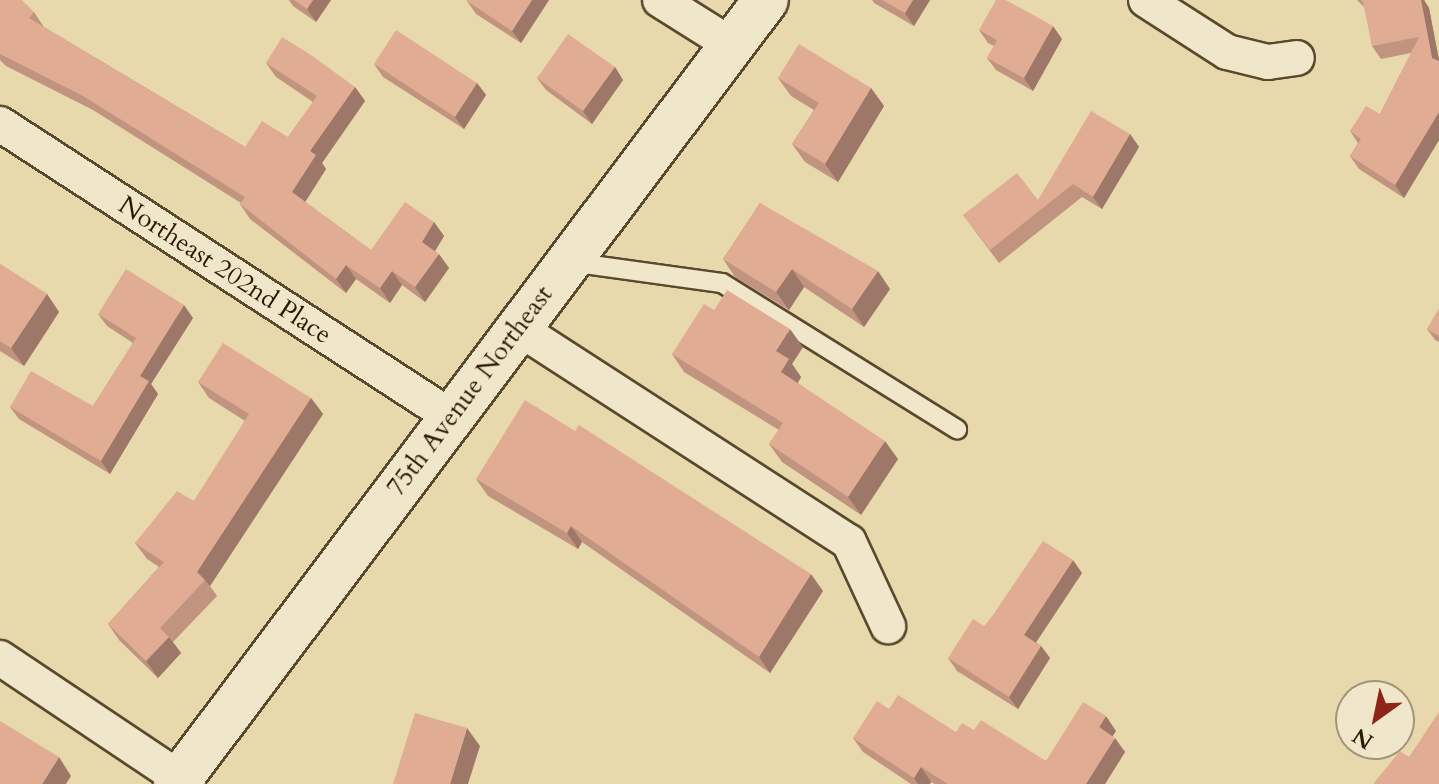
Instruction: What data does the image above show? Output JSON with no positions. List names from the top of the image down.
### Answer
{
  "streets": {
    "street": ["Northeast 202nd Place", "75th Avenue Northeast"]
  },
  "crossings": [
    ["Northeast 202nd Place", "75th Avenue Northeast"]
  ],
  "north": "bottom left"
}
